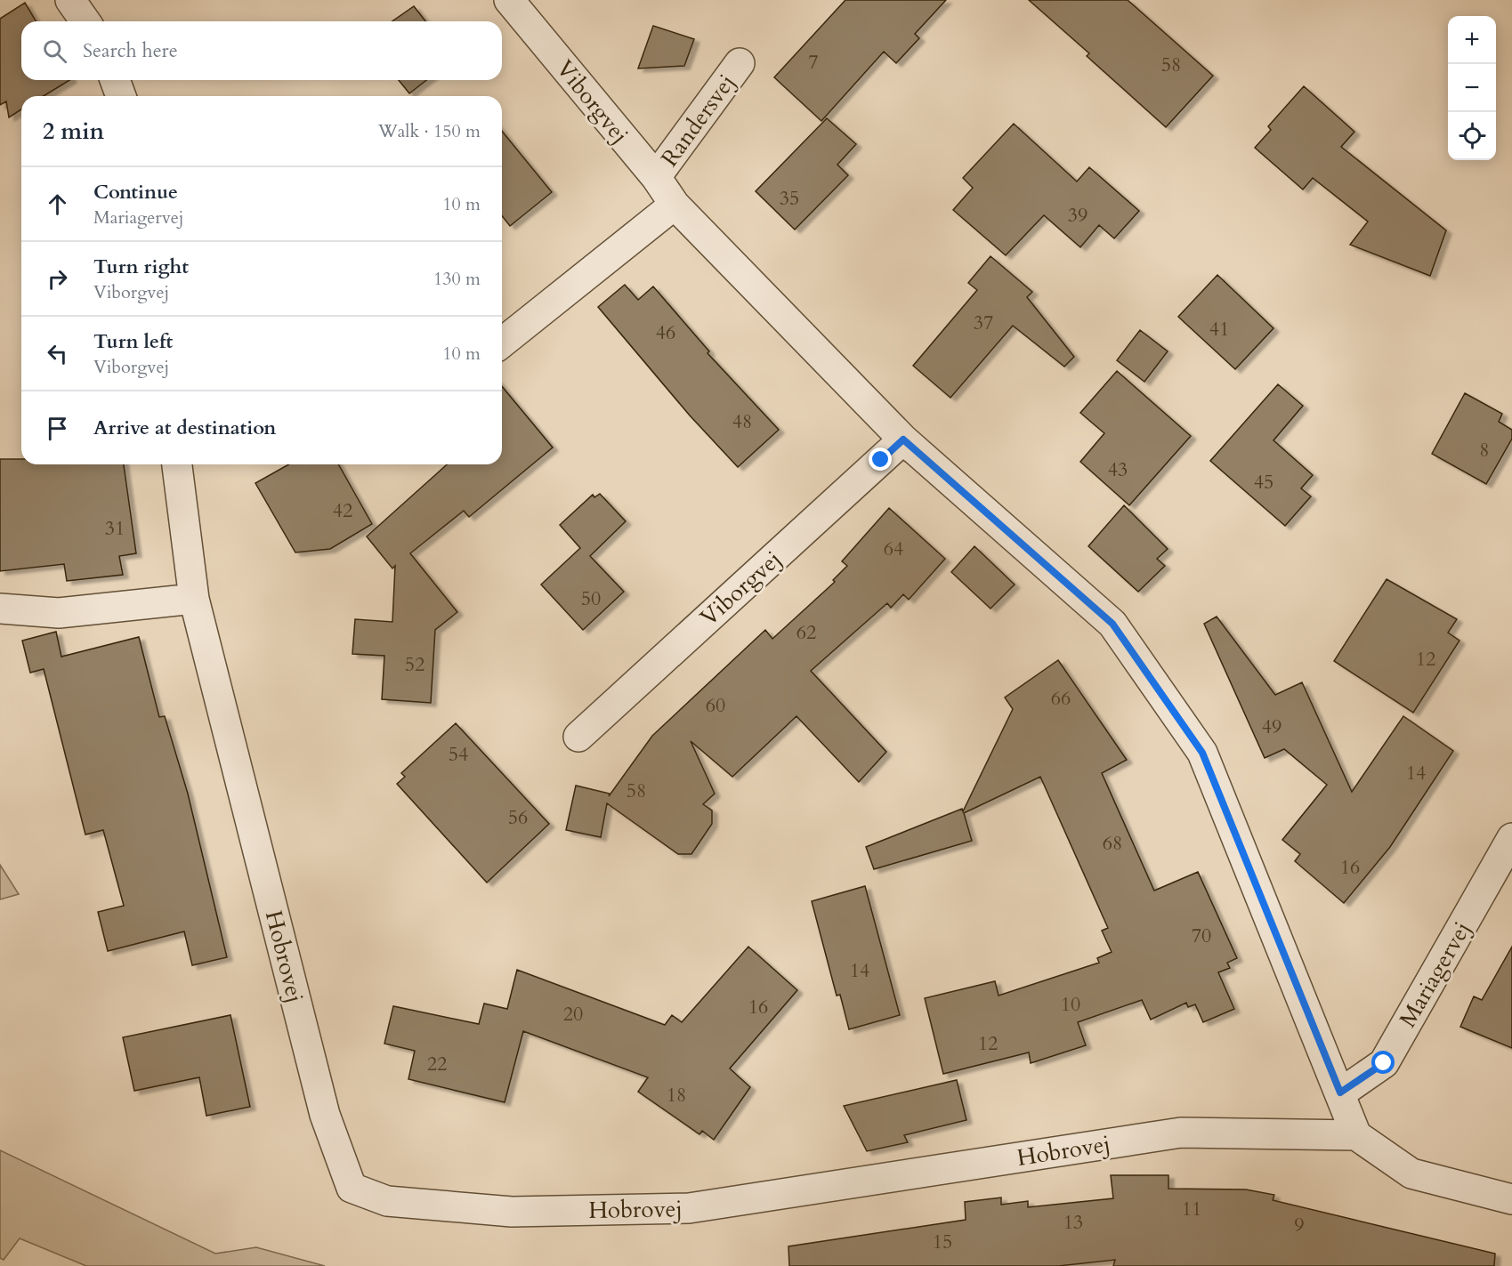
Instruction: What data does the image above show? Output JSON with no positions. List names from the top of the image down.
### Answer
{
  "streets": {
    "street": [
      "Viborgvej",
      "Randersvej",
      "Hobrovej",
      "Mariagervej"
    ]
  },
  "crossings": [
    ["Viborgvej", "Randersvej"],
    ["Viborgvej", "Hobrovej"],
    ["Viborgvej", "Mariagervej"]
  ],
  "house_numbers": [
    "7",
    "58",
    "35",
    "39",
    "37",
    "41",
    "46",
    "48",
    "8",
    "43",
    "45",
    "42",
    "31",
    "64",
    "50",
    "62",
    "12",
    "52",
    "66",
    "60",
    "49",
    "54",
    "14",
    "58",
    "56",
    "68",
    "16",
    "70",
    "14",
    "10",
    "16",
    "20",
    "12",
    "22",
    "18",
    "11",
    "13",
    "9",
    "15"
  ],
  "page": {
    "map_buttons": ["+", "−"],
    "search": "Search here",
    "heading": ["2 min", "Walk · 150 m"],
    "list": [
      ["Continue", "Mariagervej", "10 m"],
      ["Turn right", "Viborgvej", "130 m"],
      ["Turn left", "Viborgvej", "10 m"],
      "Arrive at destination"
    ]
  }
}
